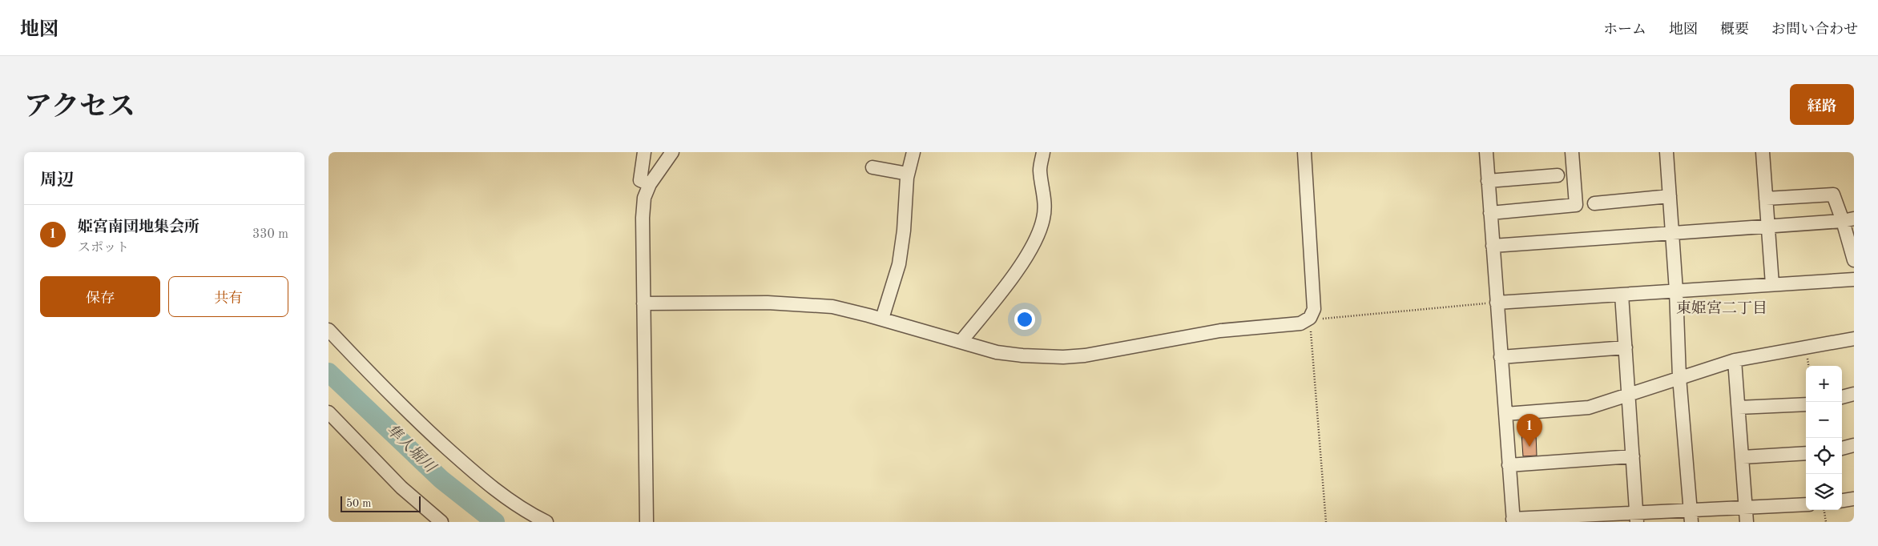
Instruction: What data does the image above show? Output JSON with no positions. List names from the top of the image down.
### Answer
{
  "districts": ["東姫宮二丁目"],
  "water": ["隼人堀川"],
  "scale_bar": "50 m",
  "page": {
    "header": "地図",
    "nav": [
      "ホーム",
      "地図",
      "概要",
      "お問い合わせ"
    ],
    "title": "アクセス",
    "buttons": [
      "経路",
      ["保存", "共有"]
    ],
    "heading": "周辺",
    "list": [
      {
        "mark": "1",
        "name": "姫宮南団地集会所",
        "note": "スポット",
        "value": "330 m"
      }
    ],
    "map_buttons": ["+", "−"],
    "pins": "1",
    "scale": "50 m"
  }
}
